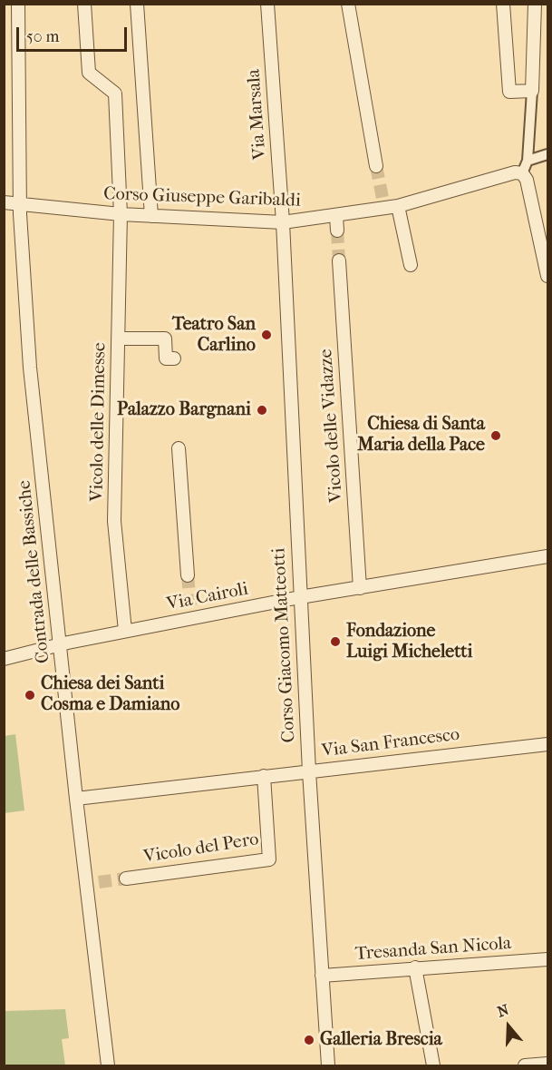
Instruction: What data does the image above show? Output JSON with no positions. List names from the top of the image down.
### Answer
{
  "streets": {
    "street": [
      "Via Marsala",
      "Corso Giuseppe Garibaldi",
      "Vicolo delle Dimesse",
      "Vicolo delle Vidazze",
      "Contrada delle Bassiche",
      "Via Cairoli",
      "Corso Giacomo Matteotti",
      "Via San Francesco",
      "Vicolo del Pero",
      "Tresanda San Nicola"
    ]
  },
  "crossings": [
    ["Via Marsala", "Corso Giuseppe Garibaldi"],
    ["Via Marsala", "Corso Giacomo Matteotti"],
    ["Corso Giuseppe Garibaldi", "Vicolo delle Dimesse"],
    ["Corso Giuseppe Garibaldi", "Contrada delle Bassiche"],
    ["Corso Giuseppe Garibaldi", "Corso Giacomo Matteotti"],
    ["Vicolo delle Dimesse", "Via Cairoli"],
    ["Vicolo delle Vidazze", "Via Cairoli"],
    ["Contrada delle Bassiche", "Via Cairoli"],
    ["Contrada delle Bassiche", "Via San Francesco"],
    ["Via Cairoli", "Corso Giacomo Matteotti"],
    ["Corso Giacomo Matteotti", "Via San Francesco"],
    ["Corso Giacomo Matteotti", "Tresanda San Nicola"],
    ["Via San Francesco", "Vicolo del Pero"]
  ],
  "places": [
    "Teatro San Carlino",
    "Palazzo Bargnani",
    "Chiesa di Santa Maria della Pace",
    "Fondazione Luigi Micheletti",
    "Chiesa dei Santi Cosma e Damiano",
    "Galleria Brescia"
  ],
  "scale_bar": "50 m",
  "north": "top"
}
